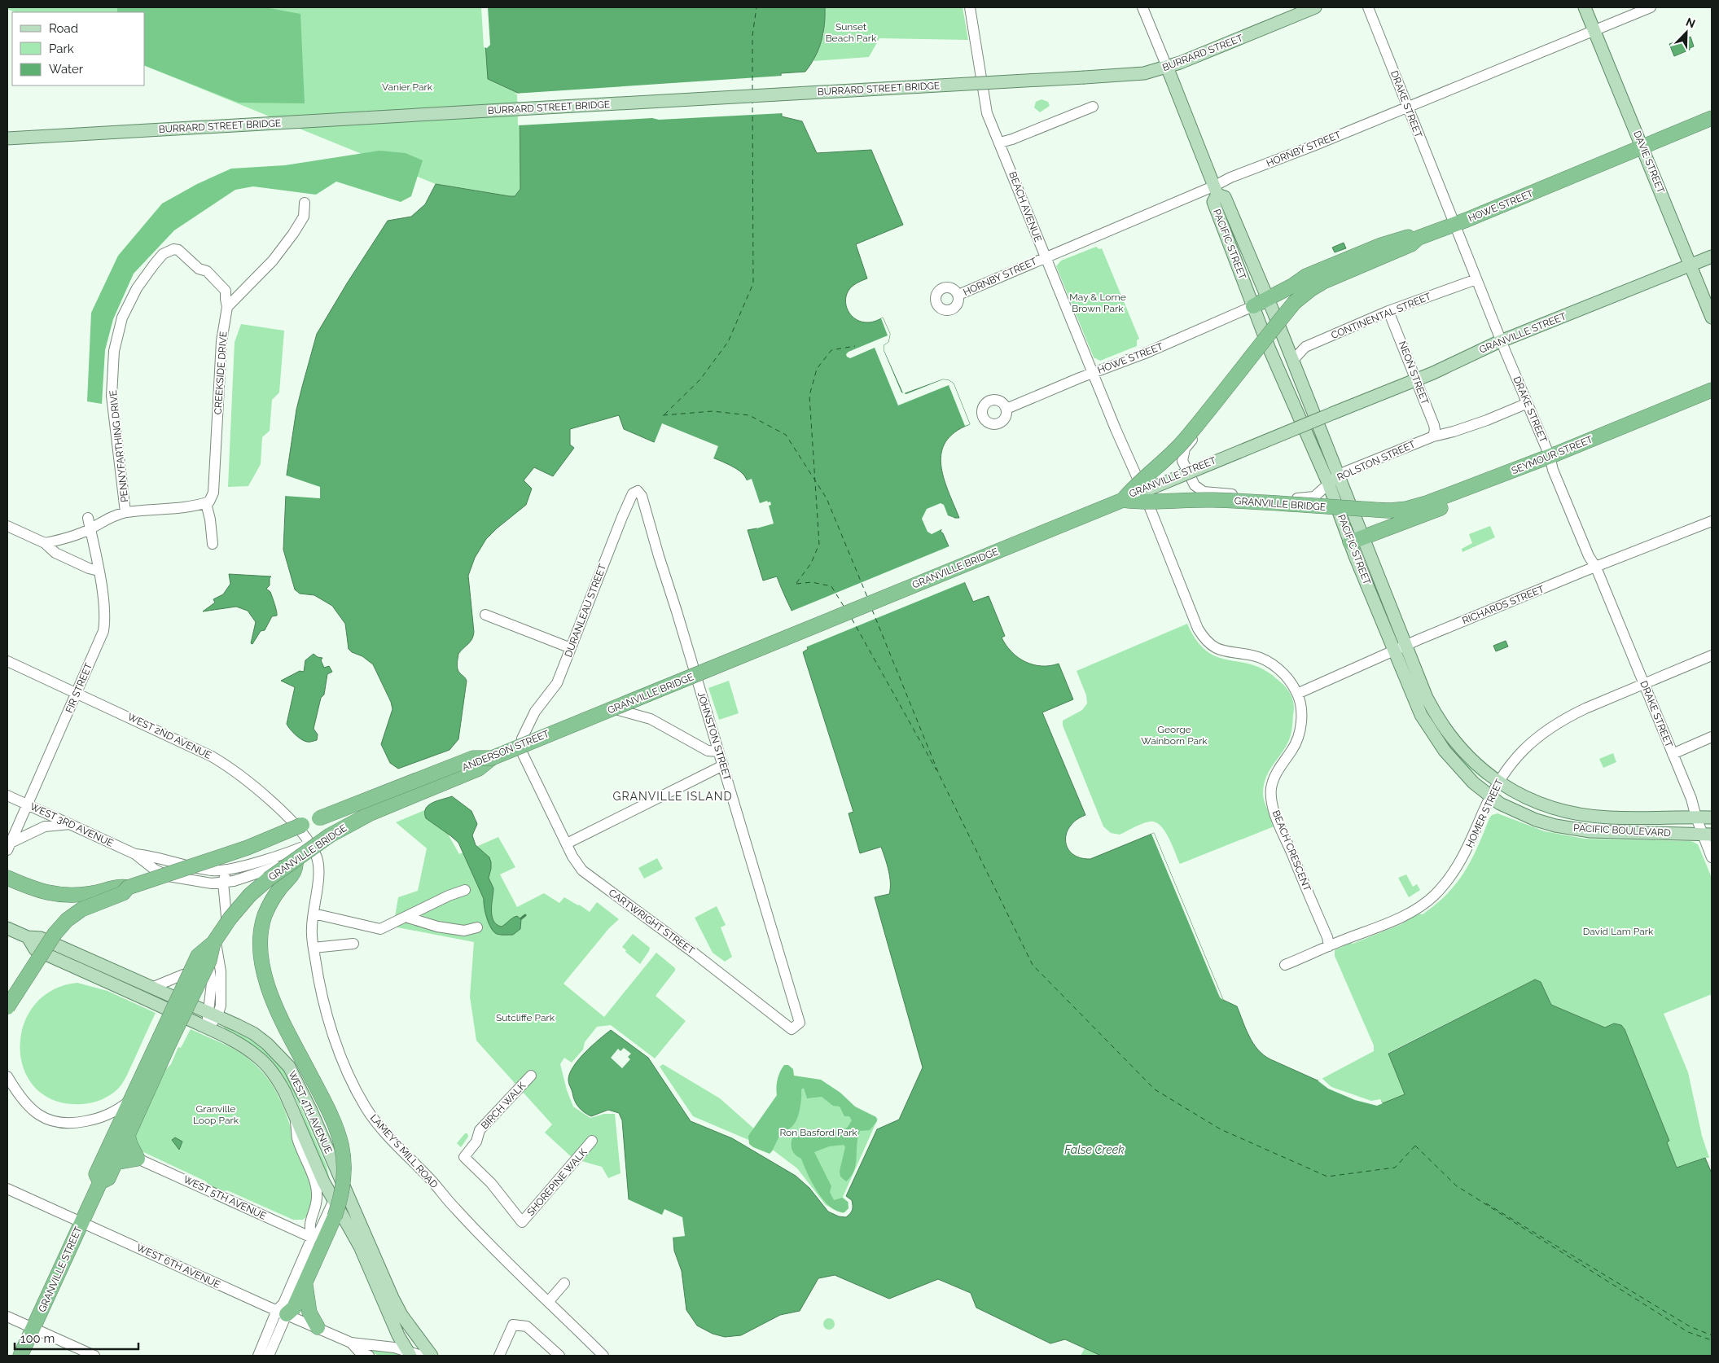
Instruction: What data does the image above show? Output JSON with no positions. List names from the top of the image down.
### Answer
{
  "streets": {
    "highway": [
      "HOWE STREET",
      "GRANVILLE STREET",
      "SEYMOUR STREET",
      "GRANVILLE BRIDGE"
    ],
    "main road": [
      "BURRARD STREET",
      "BURRARD STREET BRIDGE",
      "DAVIE STREET",
      "PACIFIC STREET",
      "PACIFIC BOULEVARD",
      "WEST 4TH AVENUE"
    ],
    "street": [
      "DRAKE STREET",
      "HORNBY STREET",
      "BEACH AVENUE",
      "CONTINENTAL STREET",
      "CREEKSIDE DRIVE",
      "NEON STREET",
      "PENNYFARTHING DRIVE",
      "ROLSTON STREET",
      "RICHARDS STREET",
      "DURANLEAU STREET",
      "FIR STREET",
      "WEST 2ND AVENUE",
      "JOHNSTON STREET",
      "ANDERSON STREET",
      "HOMER STREET",
      "WEST 3RD AVENUE",
      "BEACH CRESCENT",
      "CARTWRIGHT STREET",
      "BIRCH WALK",
      "LAMEY'S MILL ROAD",
      "SHOREPINE WALK",
      "WEST 5TH AVENUE",
      "WEST 6TH AVENUE"
    ]
  },
  "crossings": [
    ["BURRARD STREET", "BURRARD STREET BRIDGE"],
    ["BURRARD STREET", "PACIFIC STREET"],
    ["DRAKE STREET", "HORNBY STREET"],
    ["DRAKE STREET", "HOWE STREET"],
    ["DRAKE STREET", "CONTINENTAL STREET"],
    ["DRAKE STREET", "GRANVILLE STREET"],
    ["DRAKE STREET", "SEYMOUR STREET"],
    ["DRAKE STREET", "ROLSTON STREET"],
    ["DRAKE STREET", "RICHARDS STREET"],
    ["DRAKE STREET", "HOMER STREET"],
    ["DRAKE STREET", "PACIFIC BOULEVARD"],
    ["HORNBY STREET", "DAVIE STREET"],
    ["HORNBY STREET", "BEACH AVENUE"],
    ["HORNBY STREET", "PACIFIC STREET"],
    ["DAVIE STREET", "HOWE STREET"],
    ["DAVIE STREET", "GRANVILLE STREET"],
    ["HOWE STREET", "BEACH AVENUE"],
    ["HOWE STREET", "PACIFIC STREET"],
    ["HOWE STREET", "GRANVILLE BRIDGE"],
    ["BEACH AVENUE", "GRANVILLE STREET"],
    ["BEACH AVENUE", "BEACH CRESCENT"],
    ["PACIFIC STREET", "CONTINENTAL STREET"],
    ["PACIFIC STREET", "GRANVILLE STREET"],
    ["PACIFIC STREET", "ROLSTON STREET"],
    ["PACIFIC STREET", "RICHARDS STREET"],
    ["PACIFIC STREET", "HOMER STREET"],
    ["PACIFIC STREET", "PACIFIC BOULEVARD"],
    ["CONTINENTAL STREET", "NEON STREET"],
    ["GRANVILLE STREET", "NEON STREET"],
    ["GRANVILLE STREET", "ROLSTON STREET"],
    ["GRANVILLE STREET", "GRANVILLE BRIDGE"],
    ["GRANVILLE STREET", "BEACH CRESCENT"],
    ["GRANVILLE STREET", "WEST 6TH AVENUE"],
    ["NEON STREET", "ROLSTON STREET"],
    ["SEYMOUR STREET", "GRANVILLE BRIDGE"],
    ["GRANVILLE BRIDGE", "ANDERSON STREET"],
    ["RICHARDS STREET", "BEACH CRESCENT"],
    ["DURANLEAU STREET", "JOHNSTON STREET"],
    ["DURANLEAU STREET", "ANDERSON STREET"],
    ["DURANLEAU STREET", "CARTWRIGHT STREET"],
    ["FIR STREET", "WEST 2ND AVENUE"],
    ["FIR STREET", "WEST 3RD AVENUE"],
    ["WEST 2ND AVENUE", "ANDERSON STREET"],
    ["WEST 2ND AVENUE", "LAMEY'S MILL ROAD"],
    ["JOHNSTON STREET", "ANDERSON STREET"],
    ["JOHNSTON STREET", "CARTWRIGHT STREET"],
    ["ANDERSON STREET", "WEST 3RD AVENUE"],
    ["ANDERSON STREET", "CARTWRIGHT STREET"],
    ["ANDERSON STREET", "WEST 4TH AVENUE"],
    ["ANDERSON STREET", "LAMEY'S MILL ROAD"],
    ["HOMER STREET", "PACIFIC BOULEVARD"],
    ["HOMER STREET", "BEACH CRESCENT"],
    ["BIRCH WALK", "SHOREPINE WALK"],
    ["WEST 4TH AVENUE", "WEST 6TH AVENUE"]
  ],
  "districts": ["GRANVILLE ISLAND"],
  "water": ["False Creek"],
  "parks": [
    "Sunset Beach Park",
    "Vanier Park",
    "May & Lorne Brown Park",
    "George Wainborn Park",
    "David Lam Park",
    "Sutcliffe Park",
    "Granville Loop Park",
    "Ron Basford Park"
  ],
  "legend": ["Road", "Park", "Water"],
  "scale_bar": "100 m",
  "north": "top right"
}
